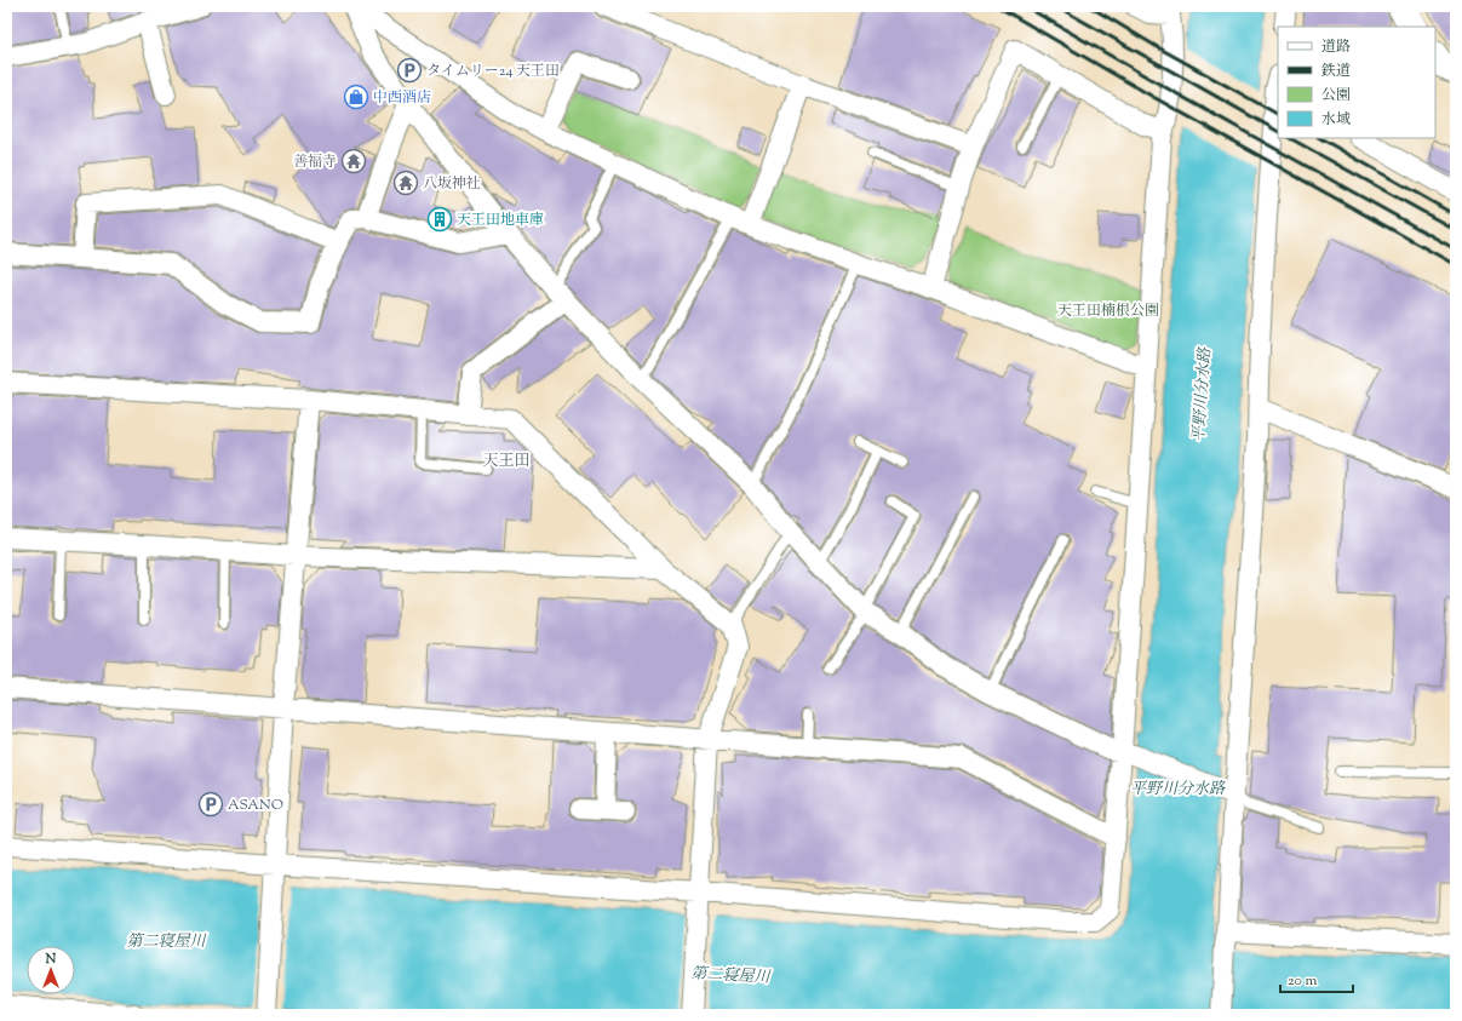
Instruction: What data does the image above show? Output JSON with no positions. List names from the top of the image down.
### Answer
{
  "districts": ["天王田"],
  "water": ["平野川分水路", "第二寝屋川"],
  "parks": ["天王田楠根公園"],
  "places": {
    "parking": ["タイムリー24 天王田", "ASANO"],
    "shop": ["中西酒店"],
    "temple": ["善福寺", "八坂神社"],
    "building": ["天王田地車庫"]
  },
  "legend": [
    "道路",
    "鉄道",
    "公園",
    "水域"
  ],
  "scale_bar": "20 m",
  "north": "top"
}
